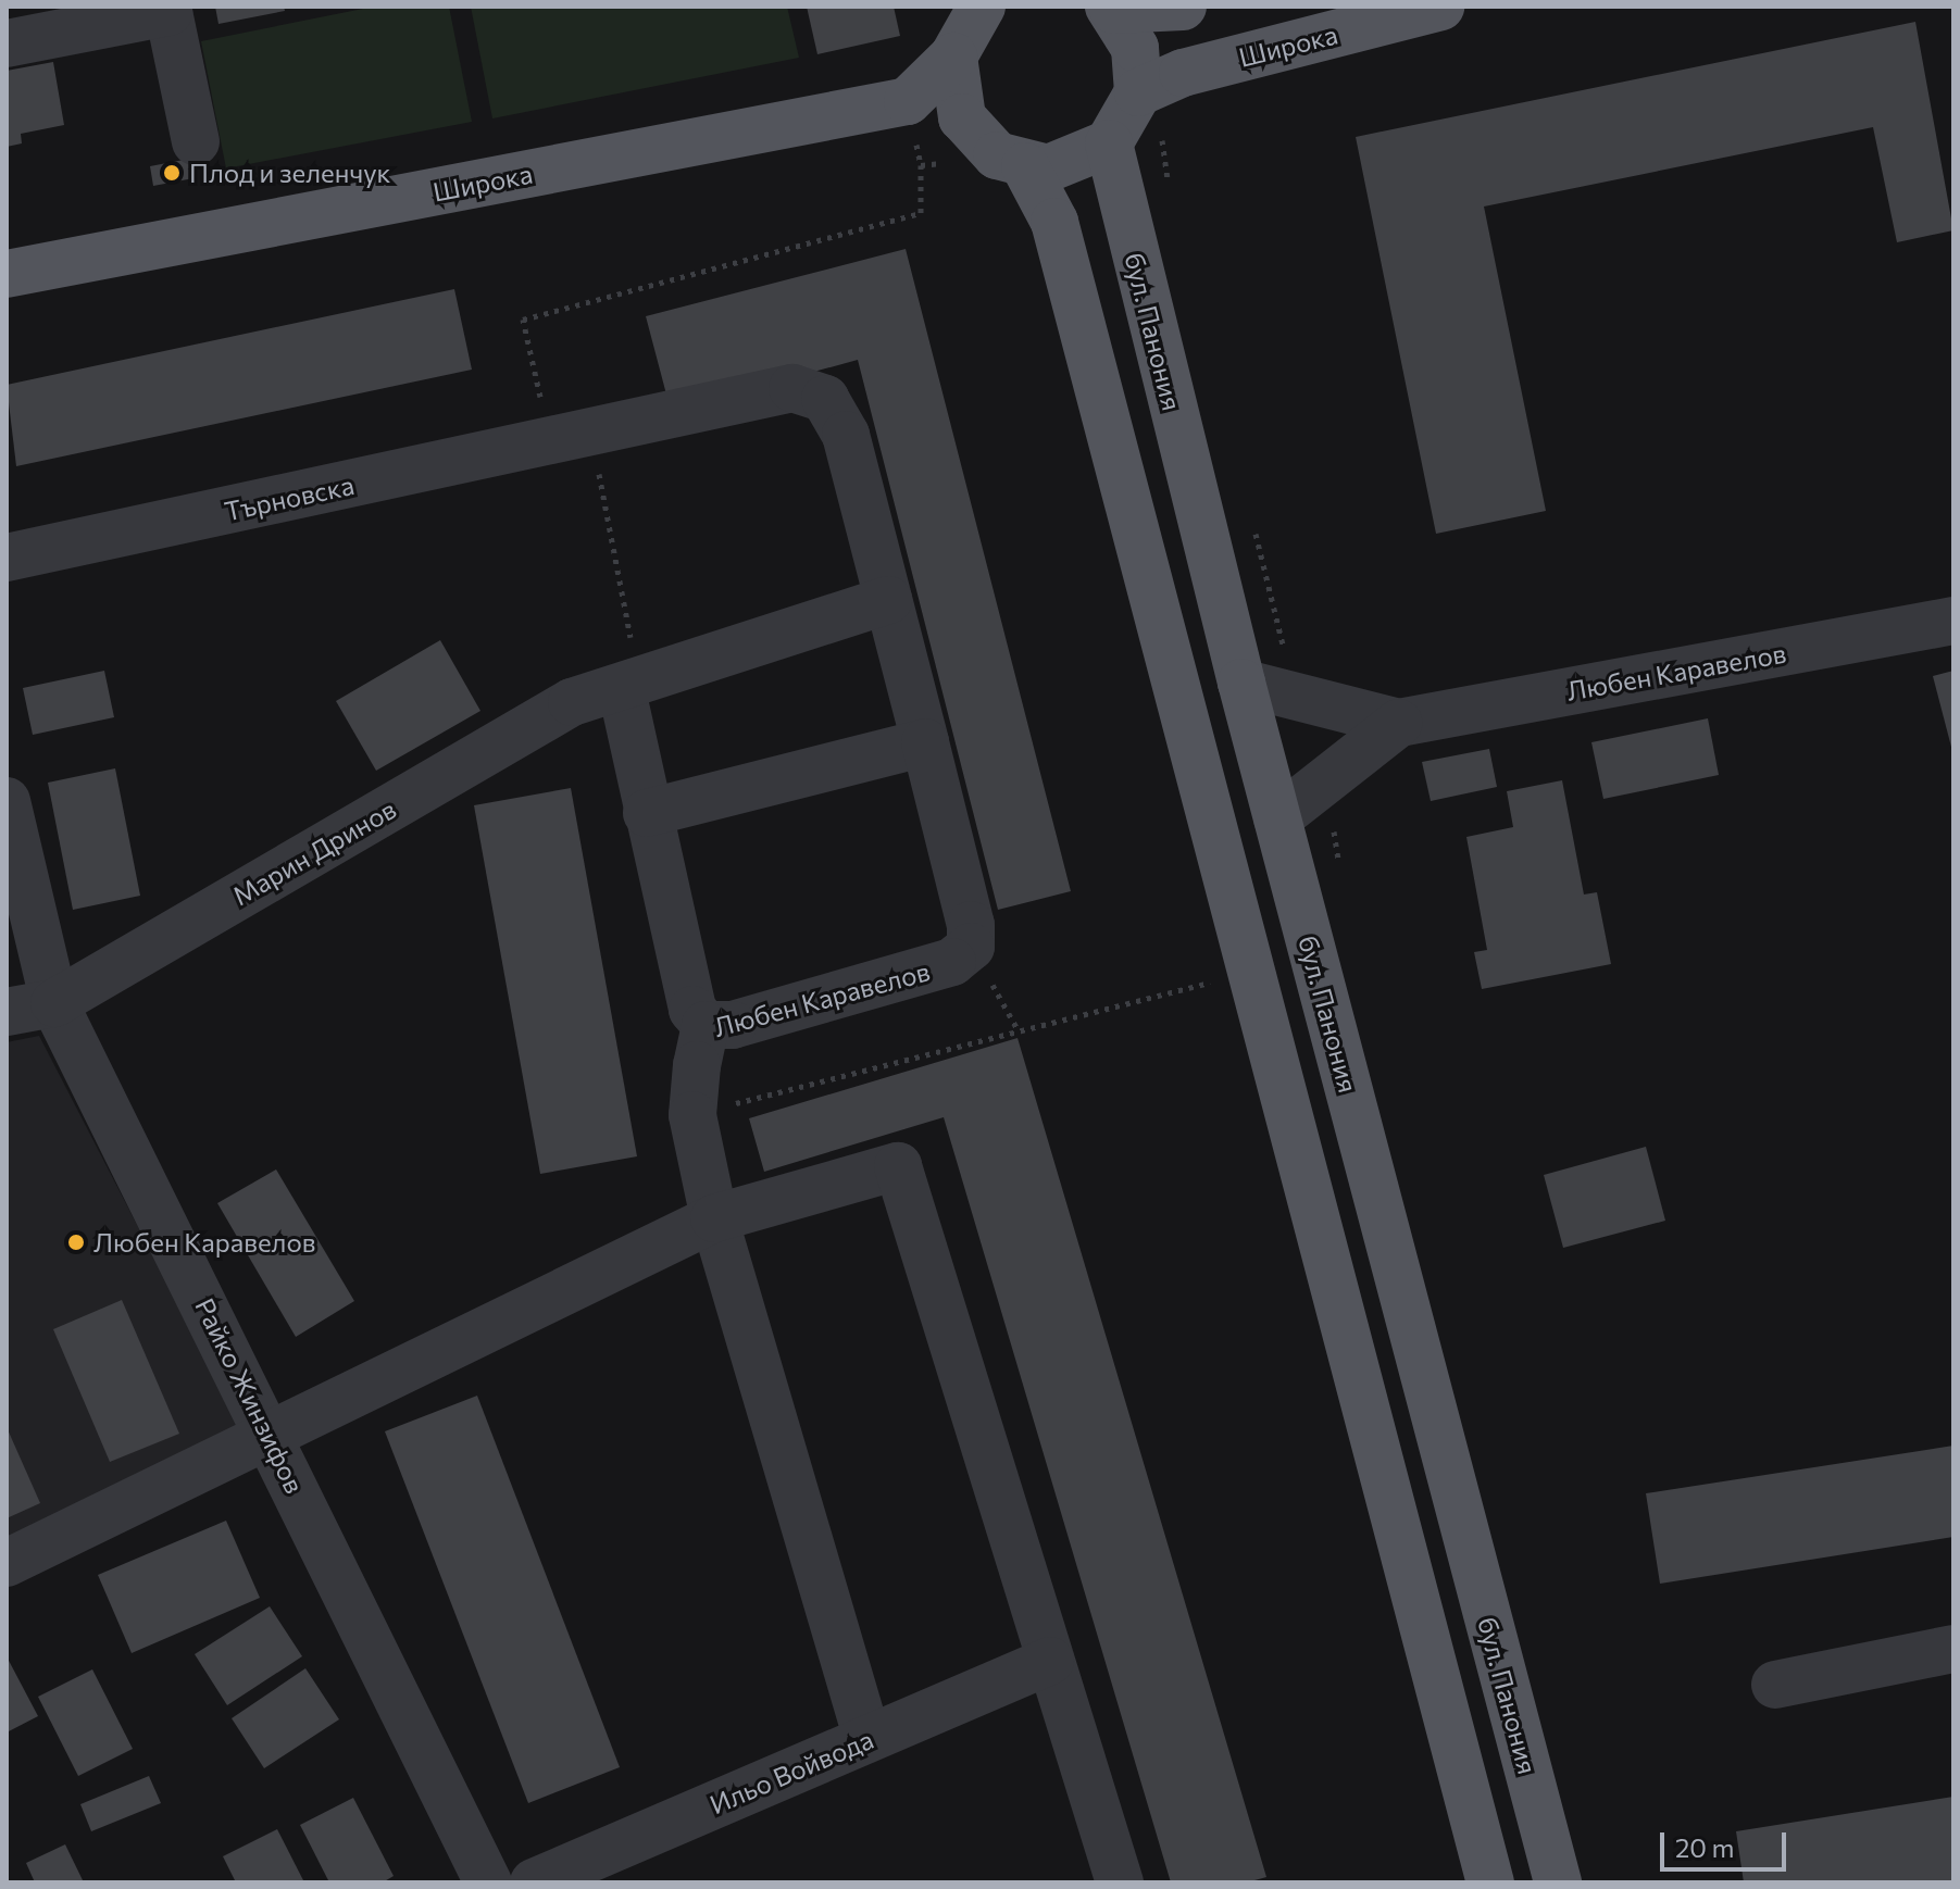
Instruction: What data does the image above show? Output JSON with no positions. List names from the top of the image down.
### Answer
{
  "streets": {
    "main road": ["Широка", "бул. Панония"],
    "street": [
      "Търновска",
      "Любен Каравелов",
      "Марин Дринов",
      "Райко Жинзифов",
      "Ильо Войвода"
    ]
  },
  "crossings": [
    ["бул. Панония", "Любен Каравелов"],
    ["Любен Каравелов", "Ильо Войвода"],
    ["Марин Дринов", "Райко Жинзифов"]
  ],
  "places": ["Плод и зеленчук", "Любен Каравелов"],
  "scale_bar": "20 m"
}
